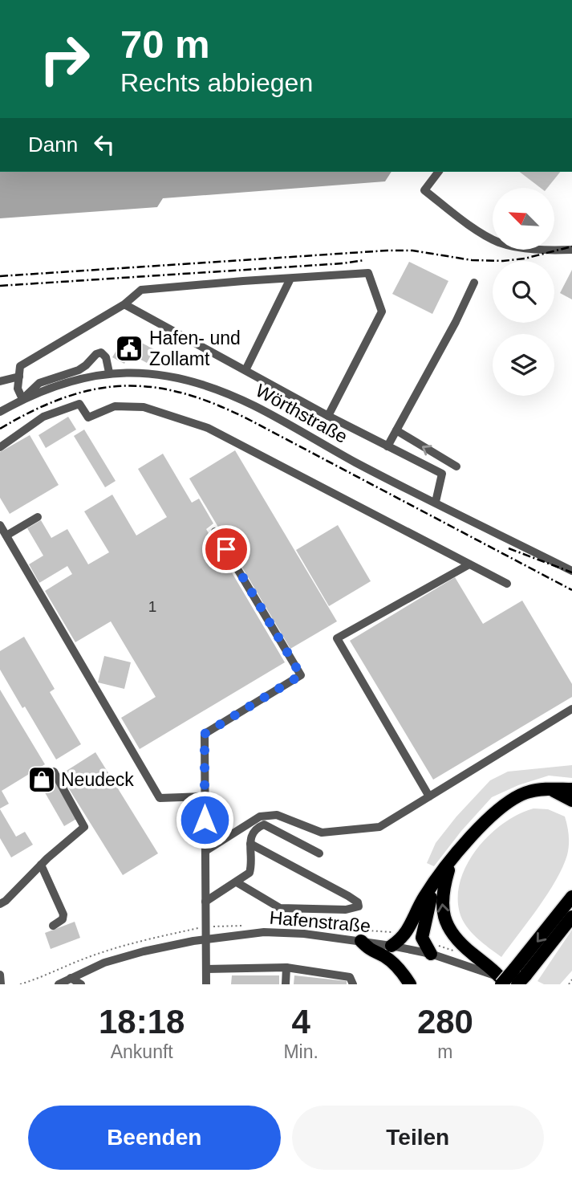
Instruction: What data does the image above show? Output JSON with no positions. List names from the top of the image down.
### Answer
{
  "streets": {
    "street": ["Wörthstraße", "Hafenstraße"]
  },
  "places": {
    "public building": ["Hafen- und Zollamt"],
    "shop": ["Neudeck"]
  },
  "house_numbers": ["1"],
  "north": "top left",
  "page": {
    "turn": ["70 m", "Rechts abbiegen"],
    "then": "Dann",
    "eta": [
      "18:18",
      "Ankunft",
      "4",
      "Min.",
      "280",
      "m"
    ],
    "buttons": ["Beenden", "Teilen"]
  }
}
